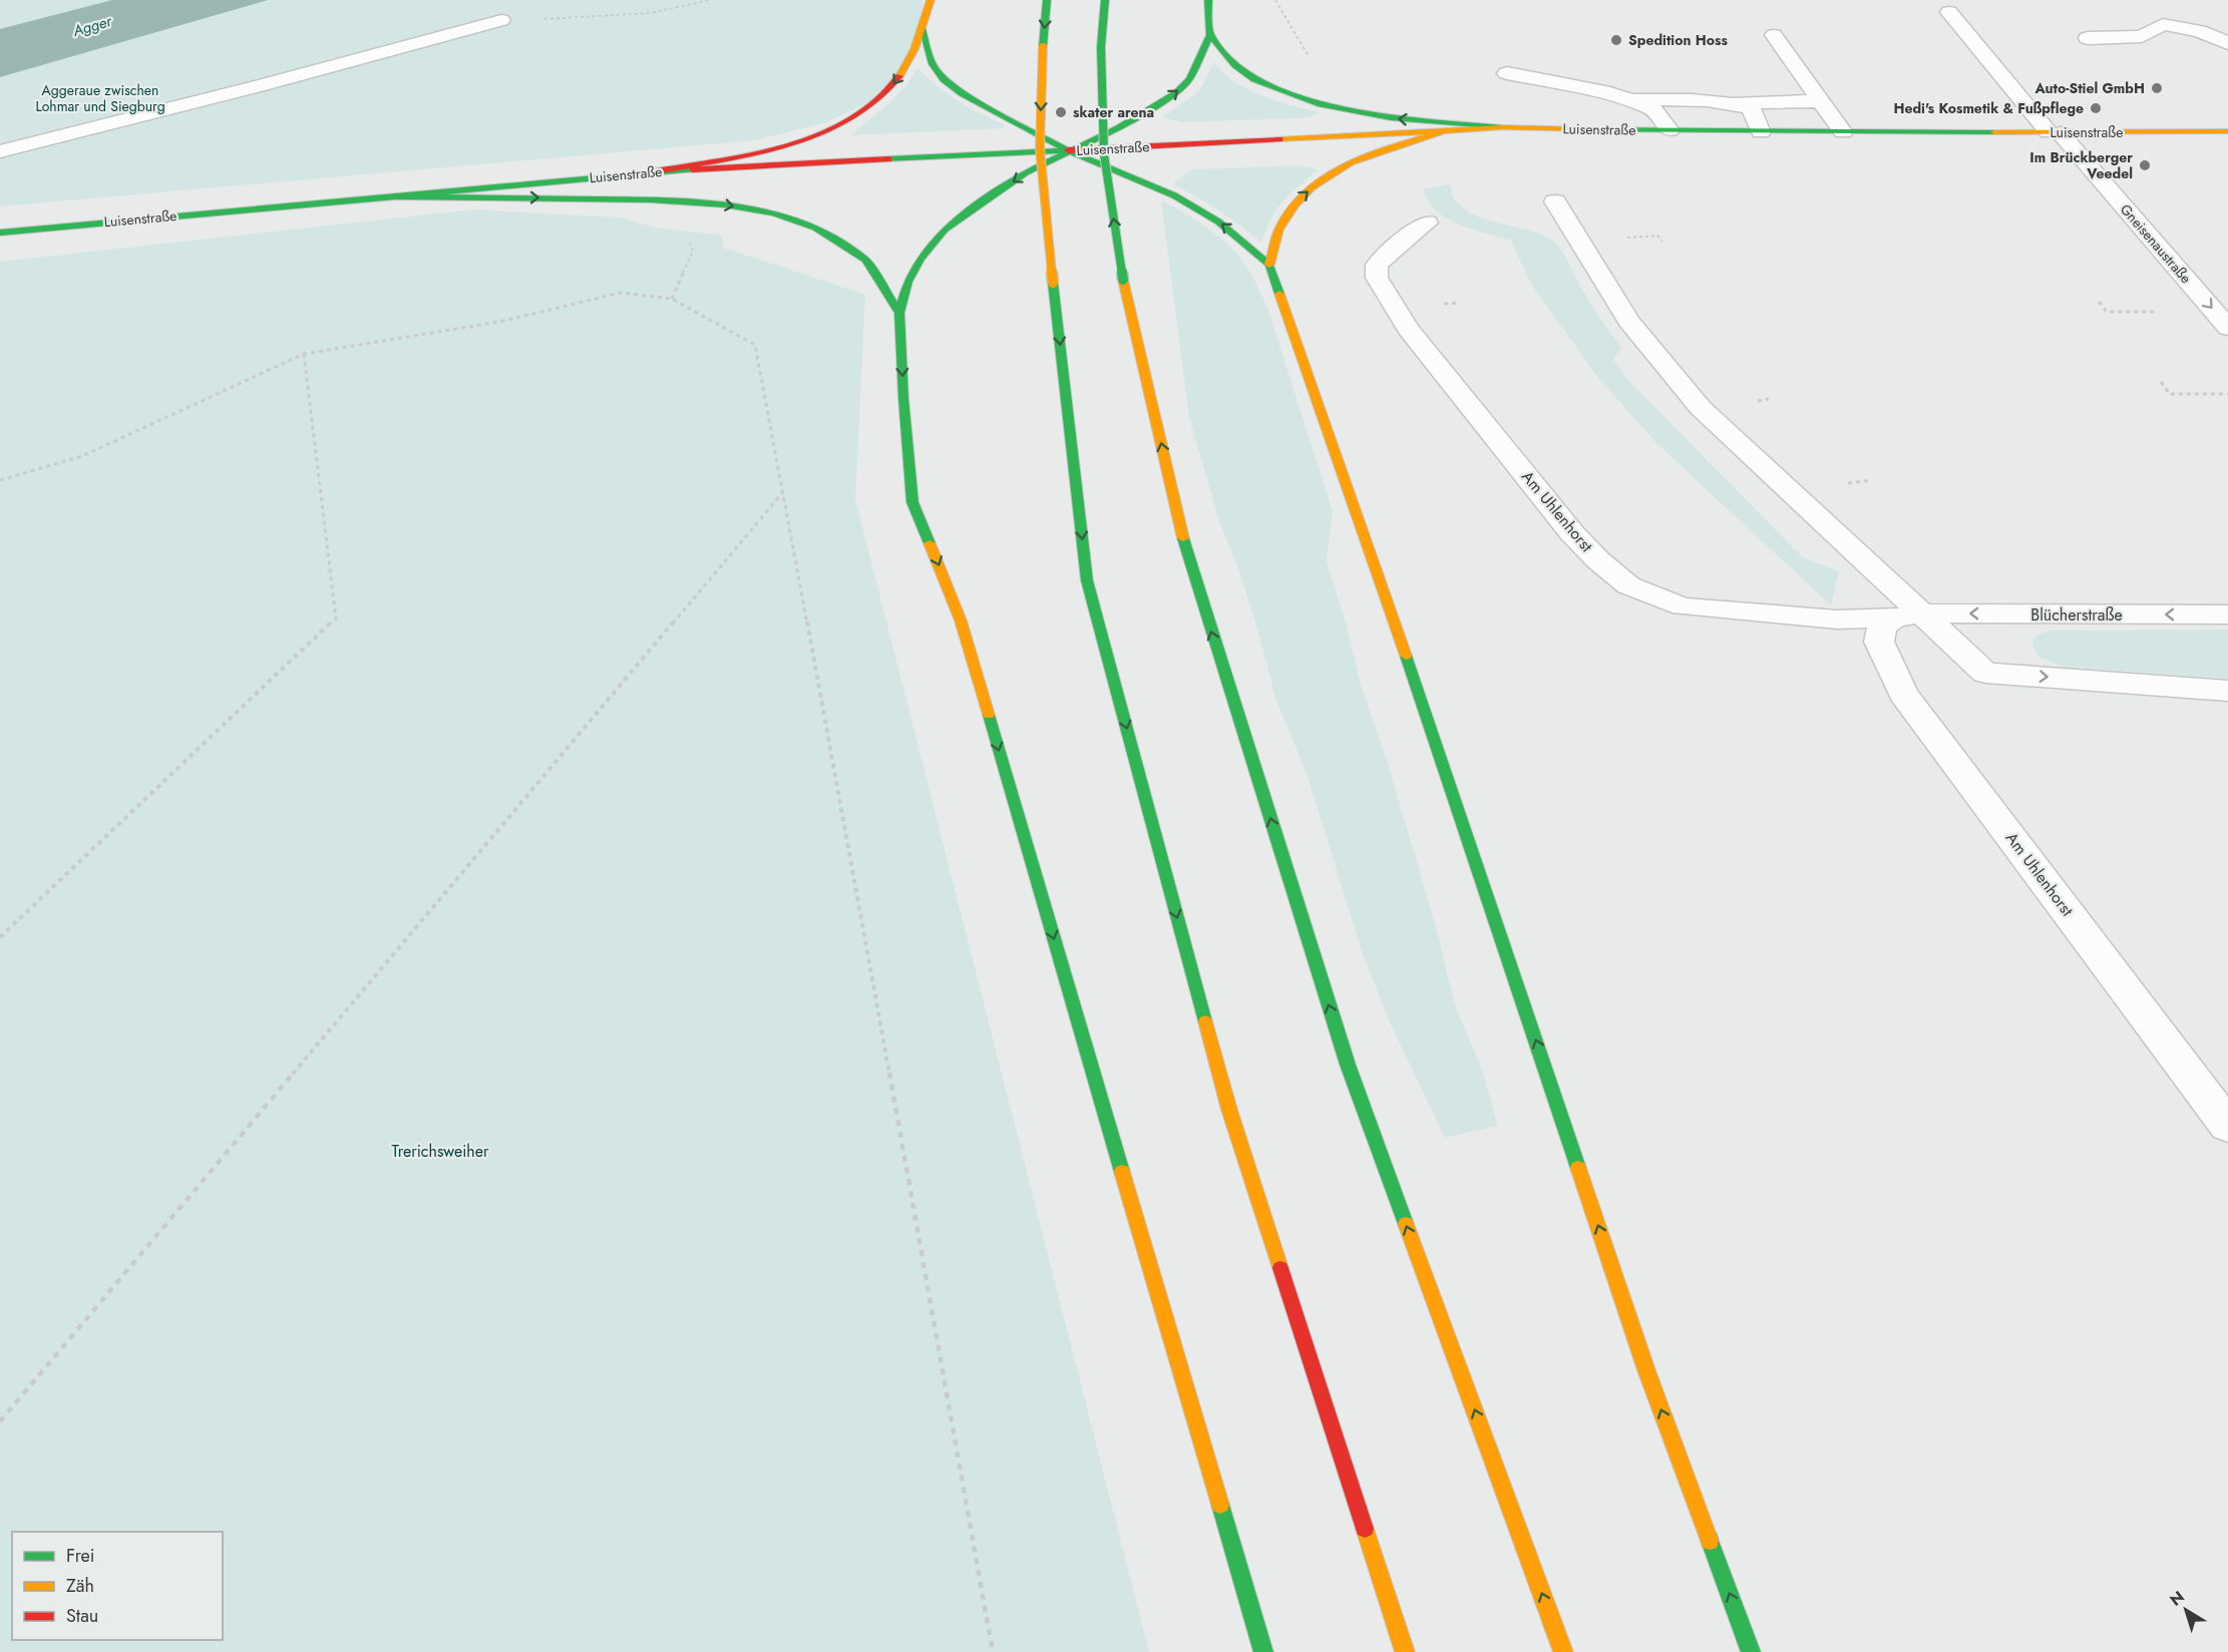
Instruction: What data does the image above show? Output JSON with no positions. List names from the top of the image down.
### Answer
{
  "streets": {
    "main road": ["Luisenstraße"],
    "street": ["Gneisenaustraße", "Am Uhlenhorst", "Blücherstraße"]
  },
  "crossings": [
    ["Luisenstraße", "Gneisenaustraße"],
    ["Am Uhlenhorst", "Blücherstraße"]
  ],
  "one_way": ["Gneisenaustraße"],
  "water": ["Agger"],
  "parks": ["Aggeraue zwischen Lohmar und Siegburg", "Trerichsweiher"],
  "places": [
    "Spedition Hoss",
    "Auto-Stiel GmbH",
    "Hedi's Kosmetik & Fußpflege",
    "skater arena",
    "Im Brückberger Veedel"
  ],
  "legend": ["Frei", "Zäh", "Stau"],
  "north": "top left"
}
